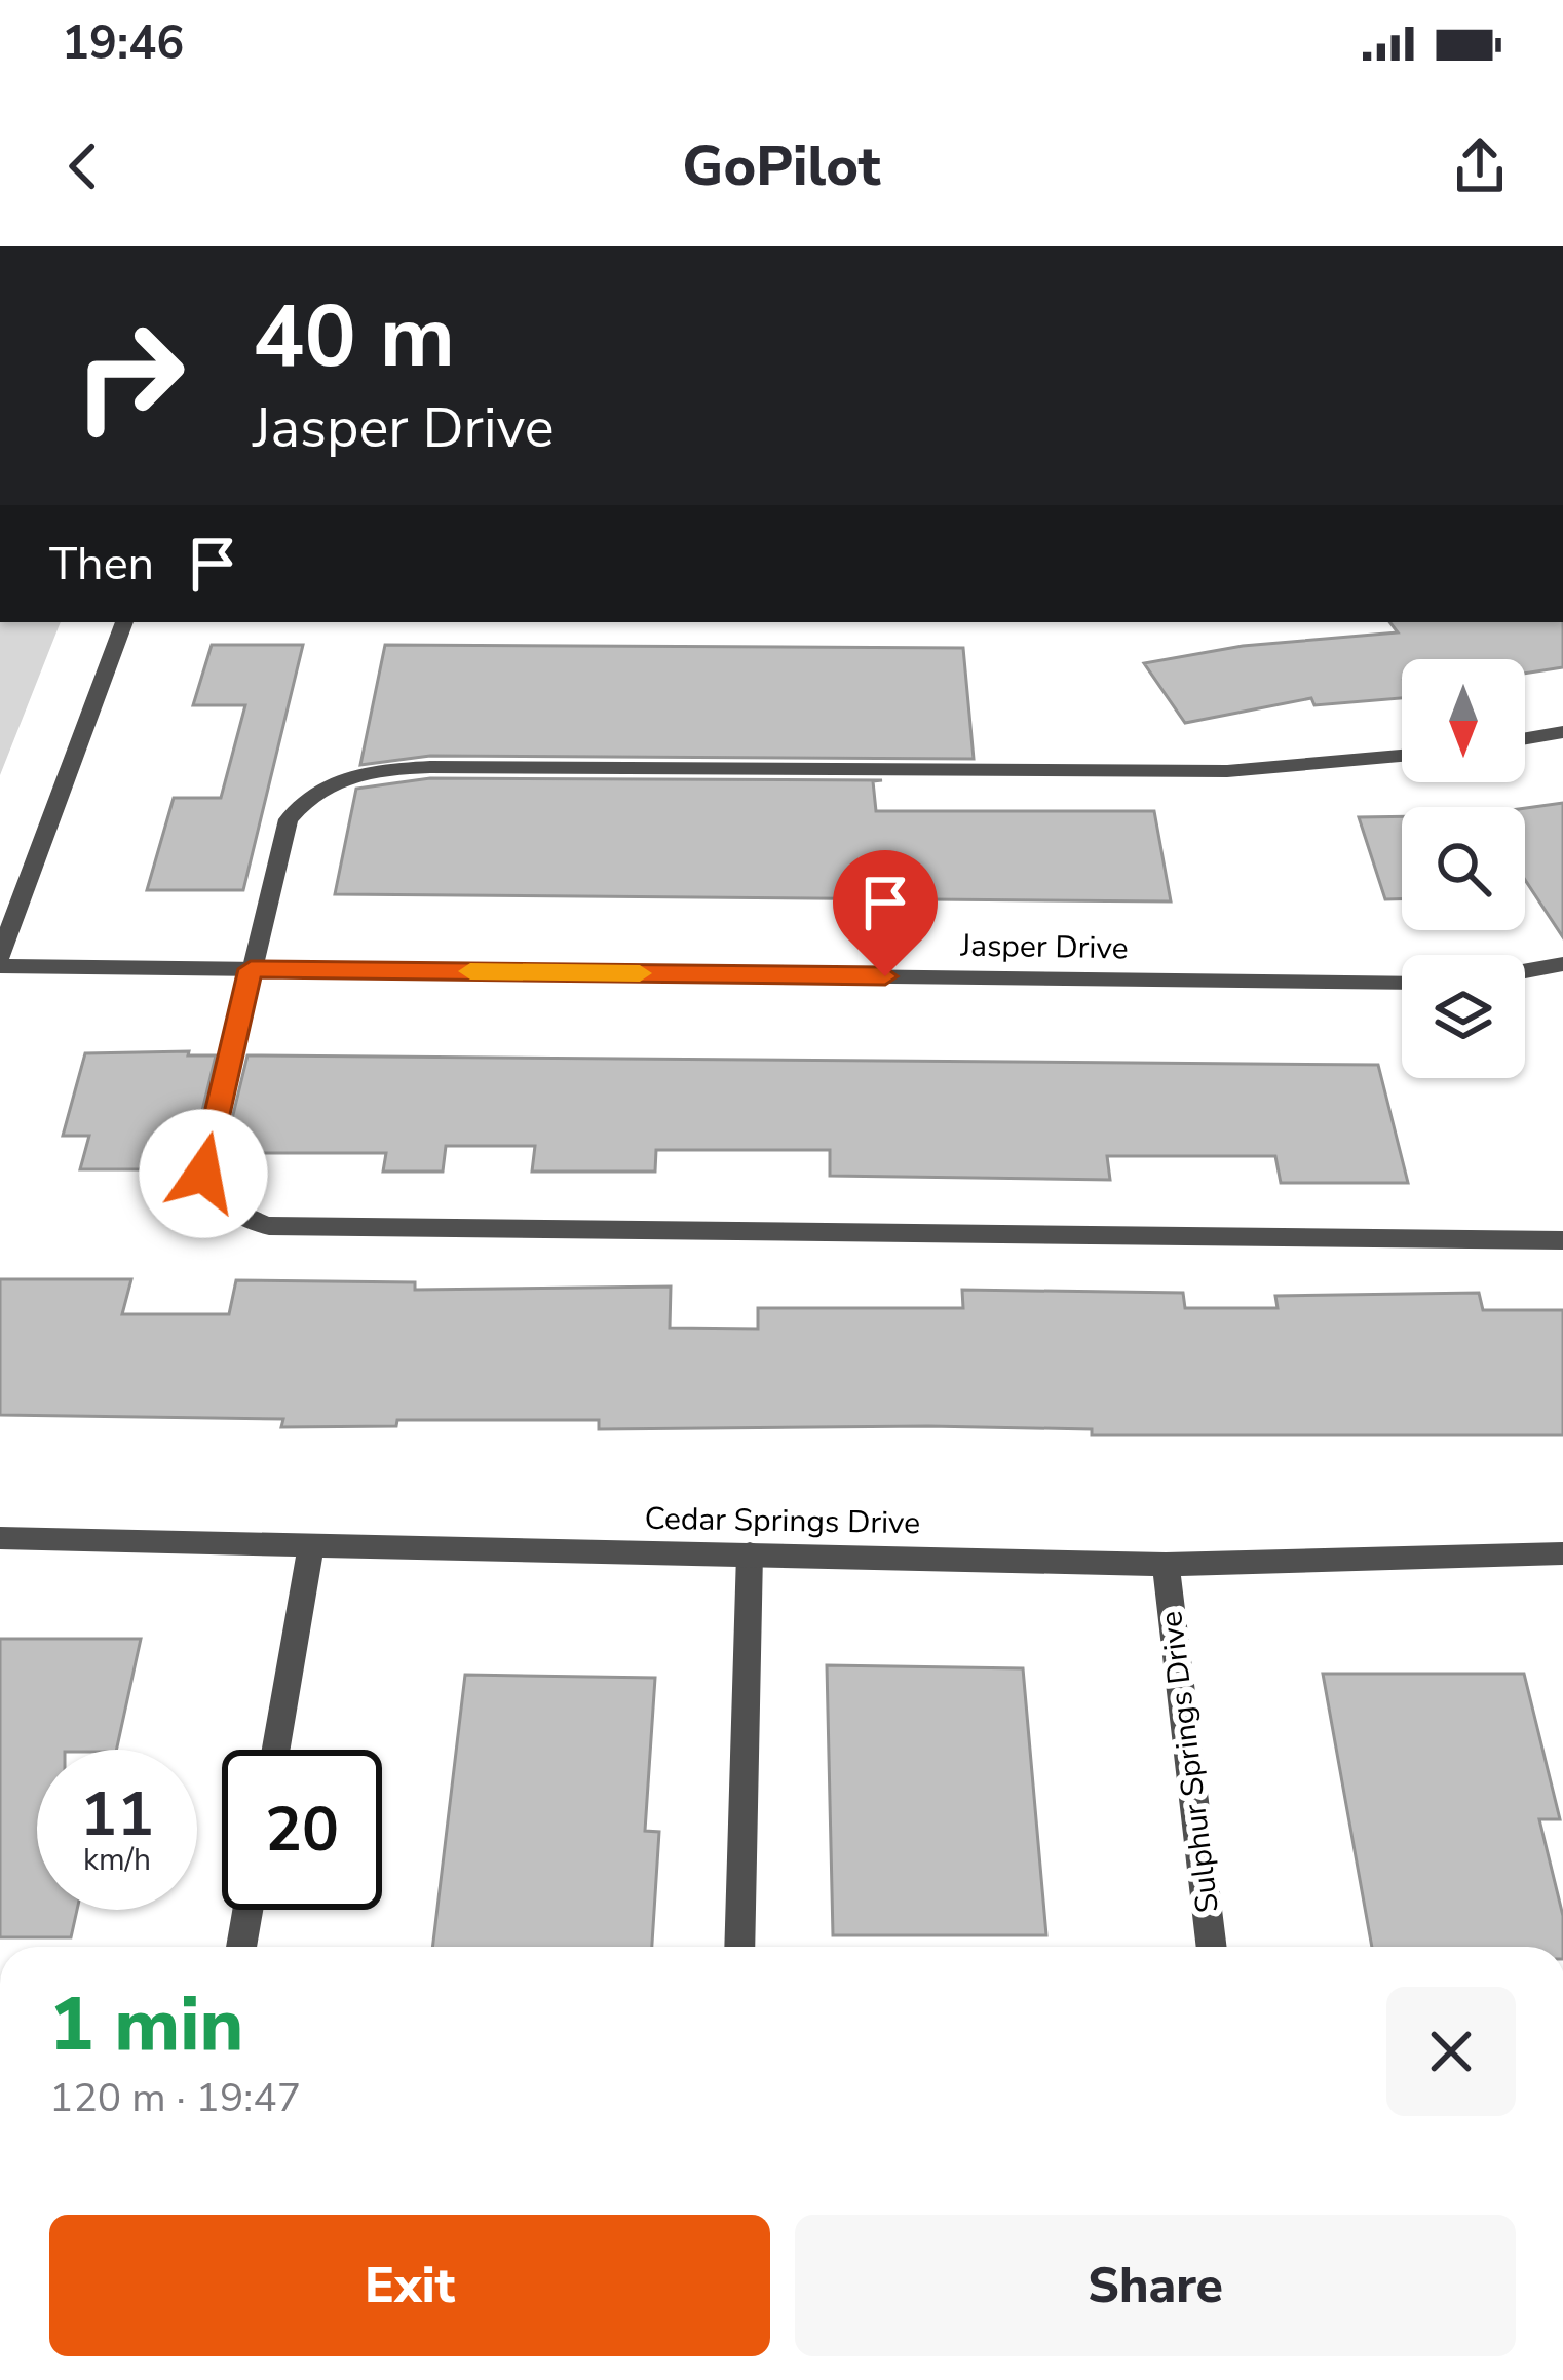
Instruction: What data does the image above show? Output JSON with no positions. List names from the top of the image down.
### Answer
{
  "streets": {
    "street": ["Jasper Drive", "Cedar Springs Drive", "Sulphur Springs Drive"]
  },
  "crossings": [
    ["Cedar Springs Drive", "Sulphur Springs Drive"]
  ],
  "north": "bottom",
  "page": {
    "status": "19:46",
    "header": "GoPilot",
    "turn": ["40 m", "Jasper Drive"],
    "then": "Then",
    "speed": "11 km/h",
    "limit": "20",
    "heading": ["1 min", "120 m · 19:47"],
    "buttons": ["Exit", "Share"]
  }
}
